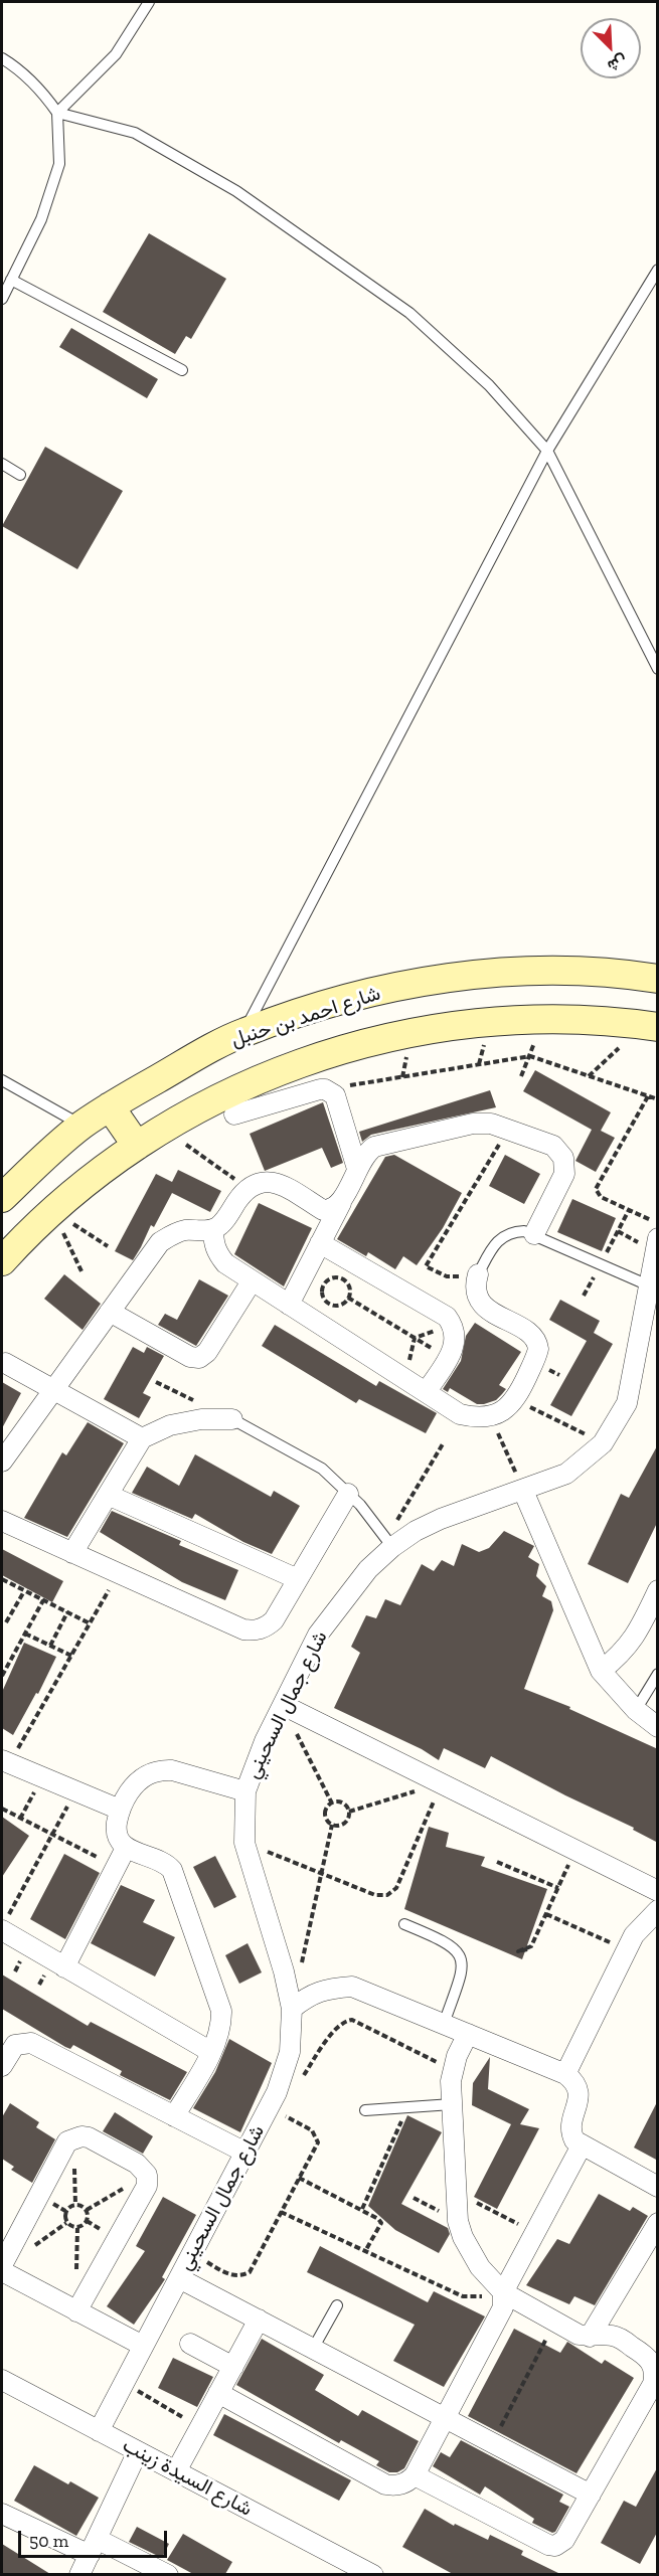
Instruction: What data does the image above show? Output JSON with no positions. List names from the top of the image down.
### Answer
{
  "streets": {
    "street": ["شارع احمد بن حنبل", "شارع جمال السحيني", "شارع السيدة زينب"]
  },
  "crossings": [
    ["شارع جمال السحيني", "شارع السيدة زينب"]
  ],
  "scale_bar": "50 m",
  "north": "bottom right"
}
